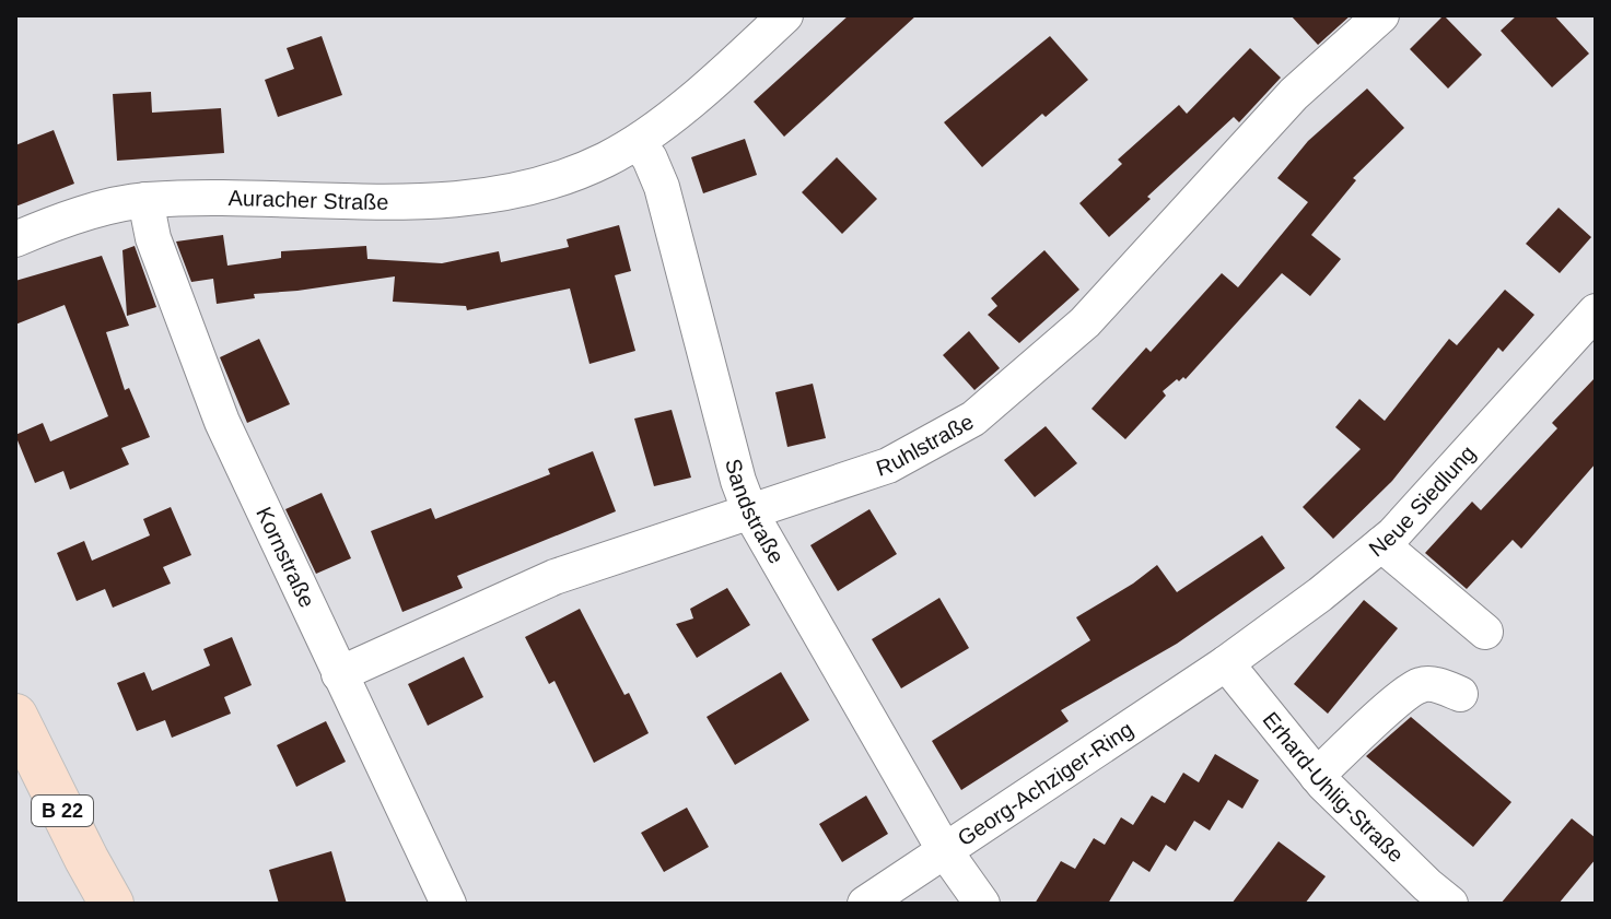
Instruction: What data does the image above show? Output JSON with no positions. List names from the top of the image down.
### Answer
{
  "streets": {
    "main road": ["B 22"],
    "street": [
      "Auracher Straße",
      "Ruhlstraße",
      "Neue Siedlung",
      "Sandstraße",
      "Kornstraße",
      "Georg-Achziger-Ring",
      "Erhard-Uhlig-Straße"
    ]
  },
  "crossings": [
    ["Auracher Straße", "Sandstraße"],
    ["Auracher Straße", "Kornstraße"],
    ["Ruhlstraße", "Sandstraße"],
    ["Ruhlstraße", "Kornstraße"],
    ["Neue Siedlung", "Georg-Achziger-Ring"],
    ["Neue Siedlung", "Erhard-Uhlig-Straße"],
    ["Sandstraße", "Georg-Achziger-Ring"],
    ["Georg-Achziger-Ring", "Erhard-Uhlig-Straße"]
  ]
}
